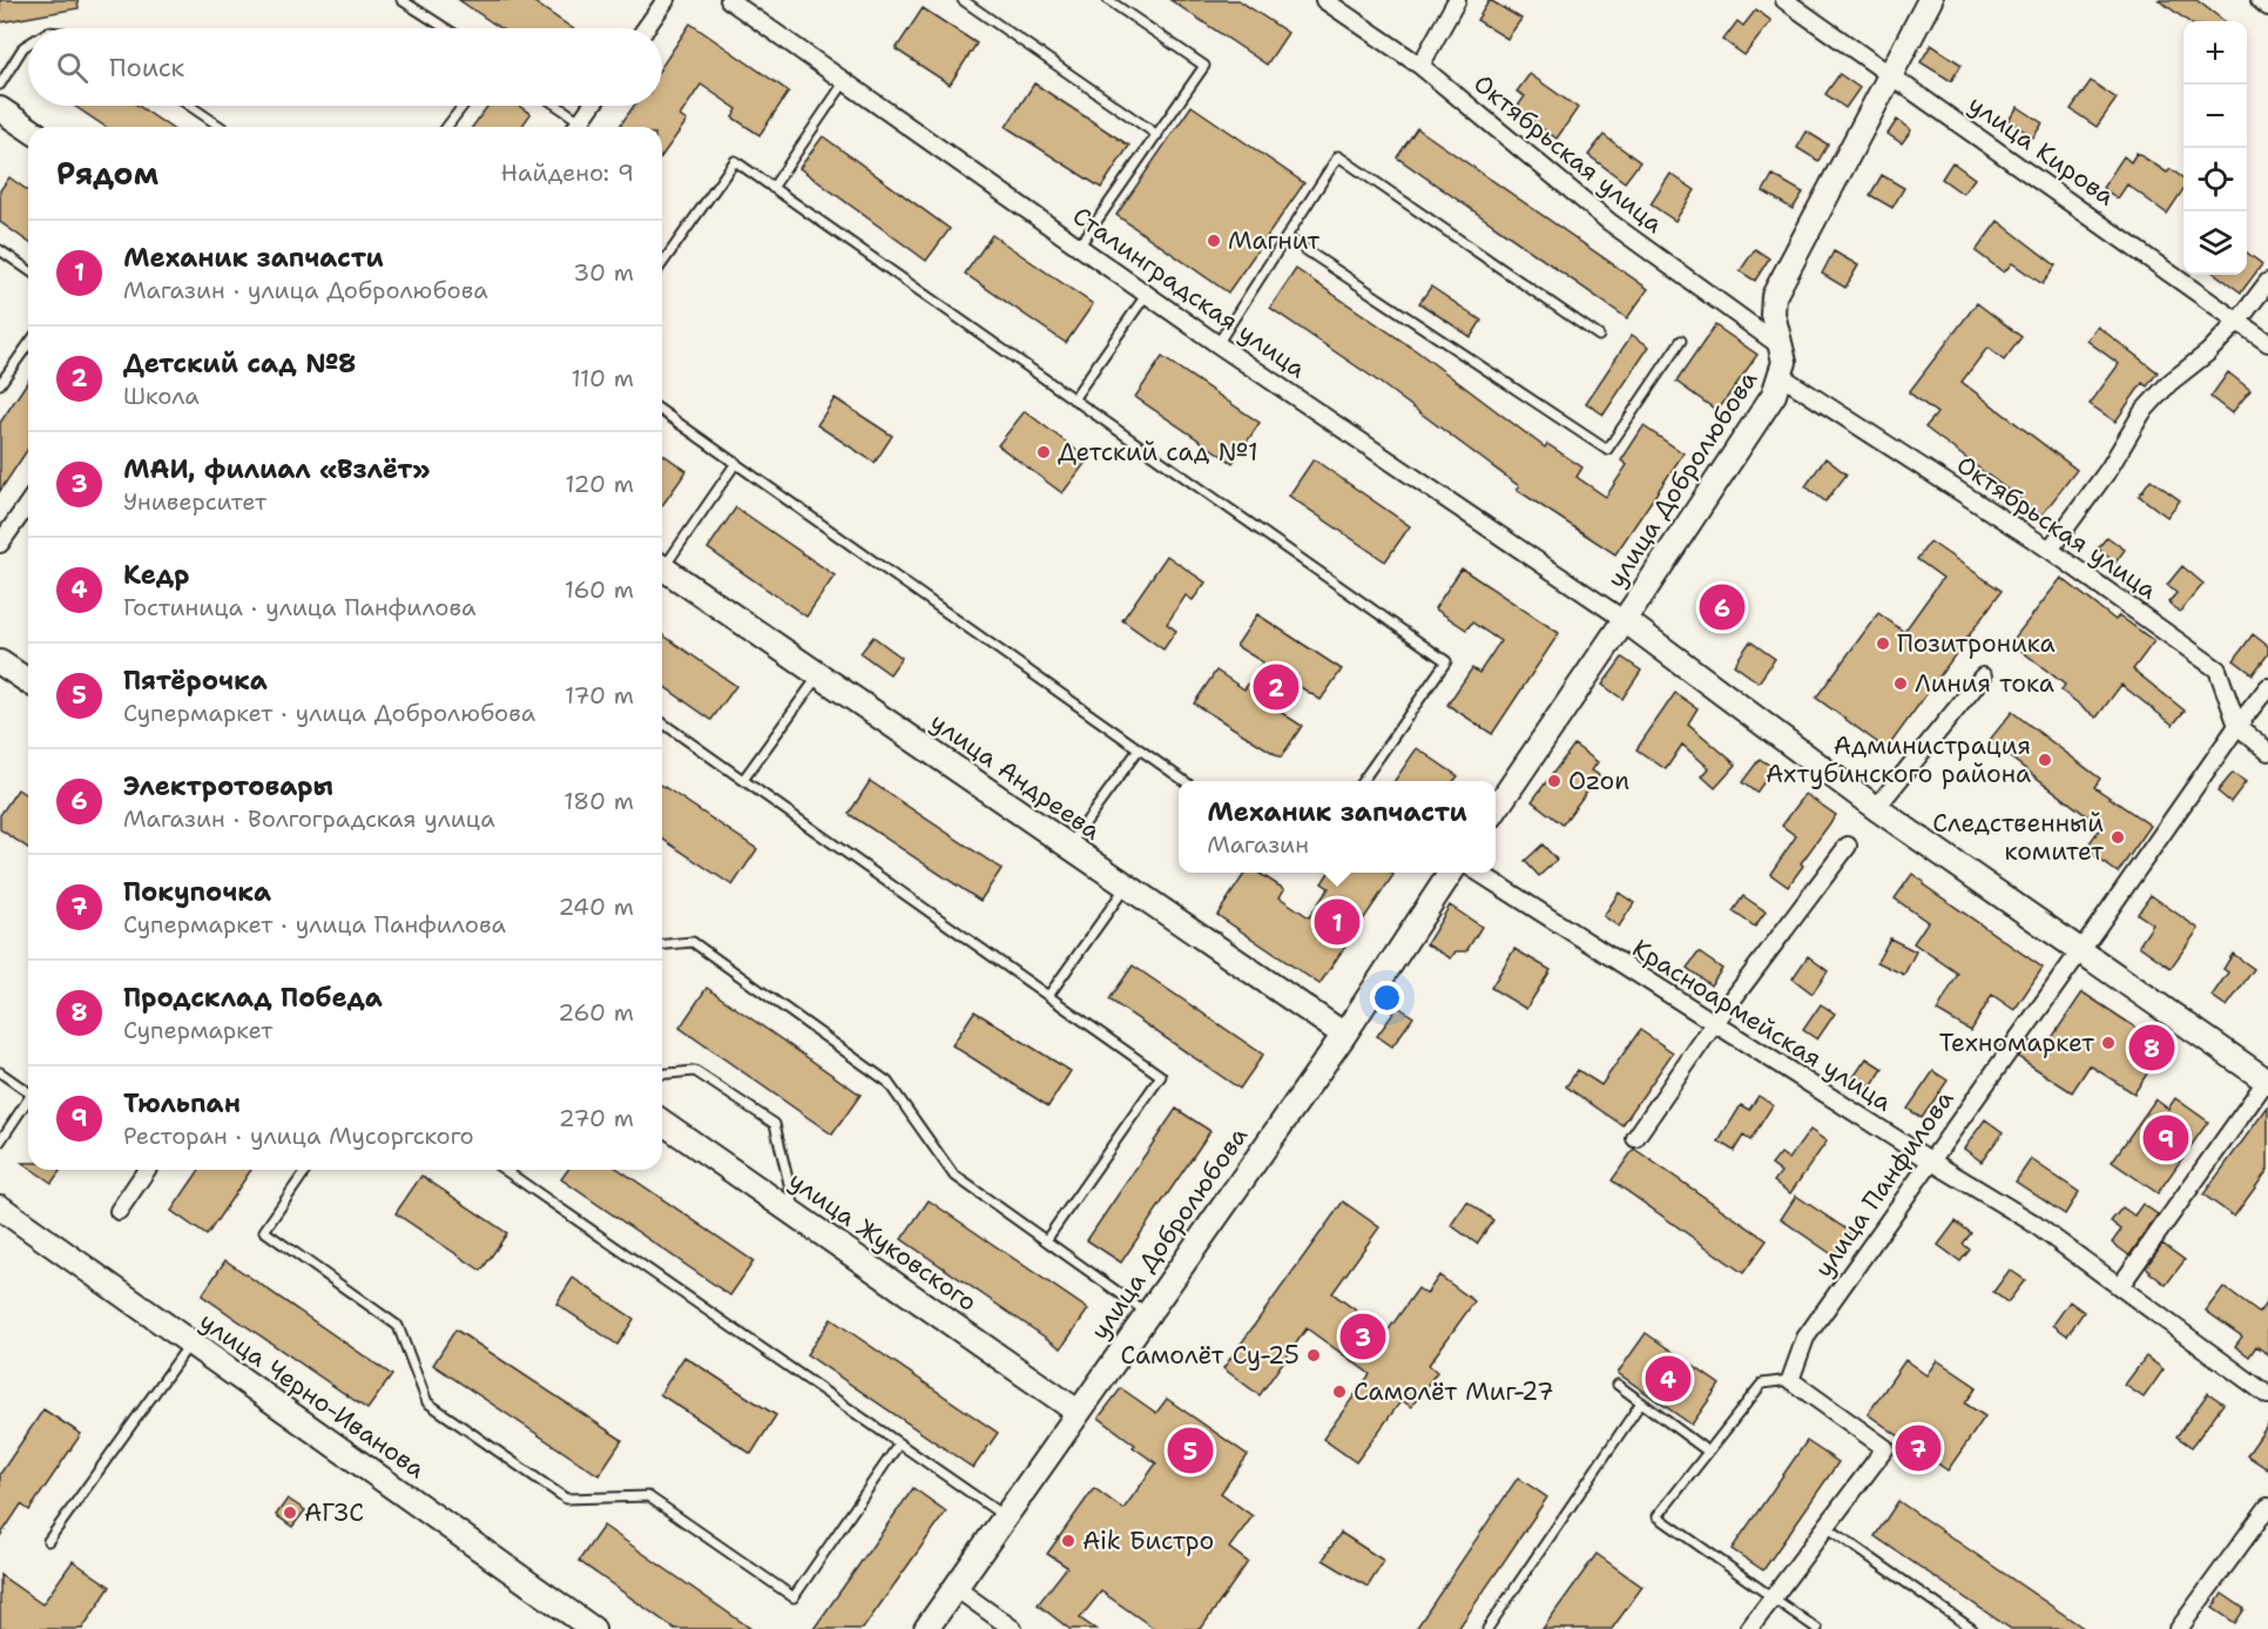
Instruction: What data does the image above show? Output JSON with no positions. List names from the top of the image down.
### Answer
{
  "streets": {
    "street": [
      "улица Кирова",
      "Октябрьская улица",
      "Сталинградская улица",
      "улица Добролюбова",
      "улица Андреева",
      "Красноармейская улица",
      "улица Панфилова",
      "улица Жуковского",
      "улица Черно-Иванова"
    ]
  },
  "crossings": [
    ["улица Кирова", "улица Добролюбова"],
    ["Октябрьская улица", "улица Добролюбова"],
    ["Октябрьская улица", "улица Панфилова"],
    ["Сталинградская улица", "улица Добролюбова"],
    ["улица Добролюбова", "улица Андреева"],
    ["улица Добролюбова", "улица Жуковского"],
    ["Красноармейская улица", "улица Панфилова"]
  ],
  "places": [
    "Магнит",
    "Детский сад №1",
    "Позитроника",
    "Линия тока",
    "Администрация Ахтубинского района",
    "Ozon",
    "Следственный комитет",
    "Техномаркет",
    "Самолёт Су-25",
    "Самолёт Миг-27",
    "АГЗС",
    "Aik Бистро"
  ],
  "page": {
    "map_buttons": ["+", "−"],
    "search": "Поиск",
    "heading": ["Рядом", "Найдено: 9"],
    "list": [
      {
        "mark": "1",
        "name": "Механик запчасти",
        "note": "Магазин · улица Добролюбова",
        "value": "30 m"
      },
      {
        "mark": "2",
        "name": "Детский сад №8",
        "note": "Школа",
        "value": "110 m"
      },
      {
        "mark": "3",
        "name": "МАИ, филиал «Взлёт»",
        "note": "Университет",
        "value": "120 m"
      },
      {
        "mark": "4",
        "name": "Кедр",
        "note": "Гостиница · улица Панфилова",
        "value": "160 m"
      },
      {
        "mark": "5",
        "name": "Пятёрочка",
        "note": "Супермаркет · улица Добролюбова",
        "value": "170 m"
      },
      {
        "mark": "6",
        "name": "Электротовары",
        "note": "Магазин · Волгоградская улица",
        "value": "180 m"
      },
      {
        "mark": "7",
        "name": "Покупочка",
        "note": "Супермаркет · улица Панфилова",
        "value": "240 m"
      },
      {
        "mark": "8",
        "name": "Продсклад Победа",
        "note": "Супермаркет",
        "value": "260 m"
      },
      {
        "mark": "9",
        "name": "Тюльпан",
        "note": "Ресторан · улица Мусоргского",
        "value": "270 m"
      }
    ],
    "pins": [
      "6",
      "2",
      "1",
      "8",
      "9",
      "3",
      "4",
      "7",
      "5"
    ],
    "popup": ["Механик запчасти", "Магазин"]
  }
}
